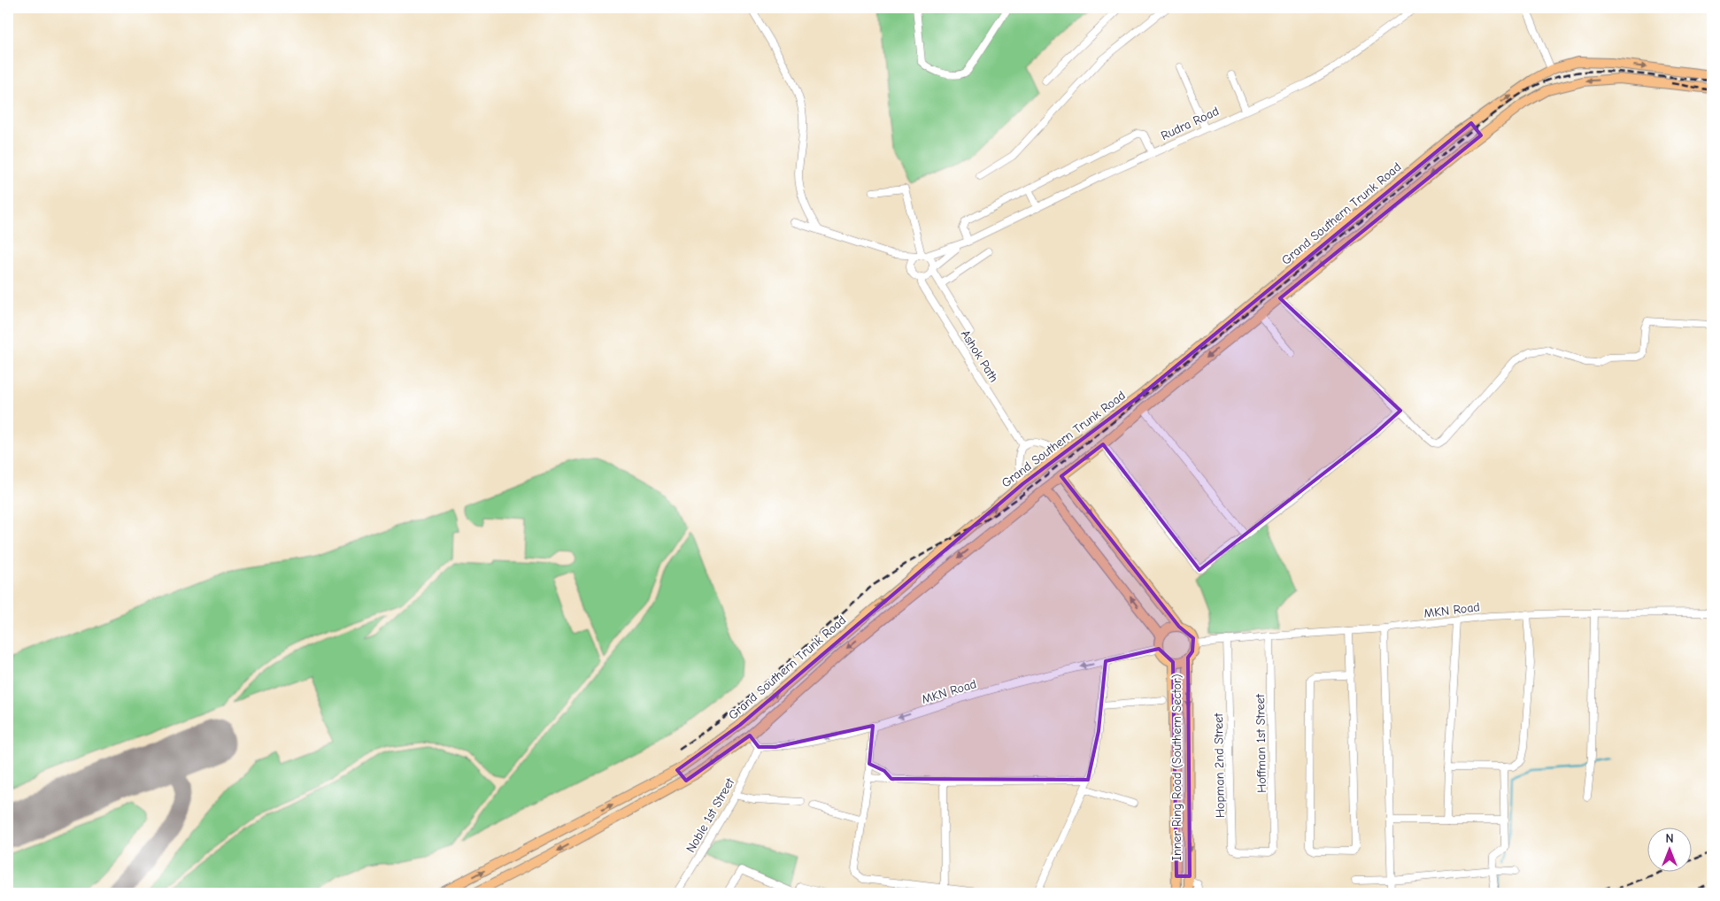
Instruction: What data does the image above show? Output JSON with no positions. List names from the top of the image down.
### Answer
{
  "streets": {
    "main road": ["Grand Southern Trunk Road", "Inner Ring Road (Southern Sector)"],
    "street": [
      "Rudra Road",
      "Ashok Path",
      "MKN Road",
      "Hoffman 1st Street",
      "Hopman 2nd Street",
      "Noble 1st Street"
    ]
  },
  "crossings": [
    ["Rudra Road", "Ashok Path"],
    ["MKN Road", "Hoffman 1st Street"],
    ["MKN Road", "Hopman 2nd Street"],
    ["MKN Road", "Inner Ring Road (Southern Sector)"],
    ["MKN Road", "Noble 1st Street"],
    ["Hoffman 1st Street", "Hopman 2nd Street"]
  ],
  "one_way": ["MKN Road"],
  "north": "top"
}
